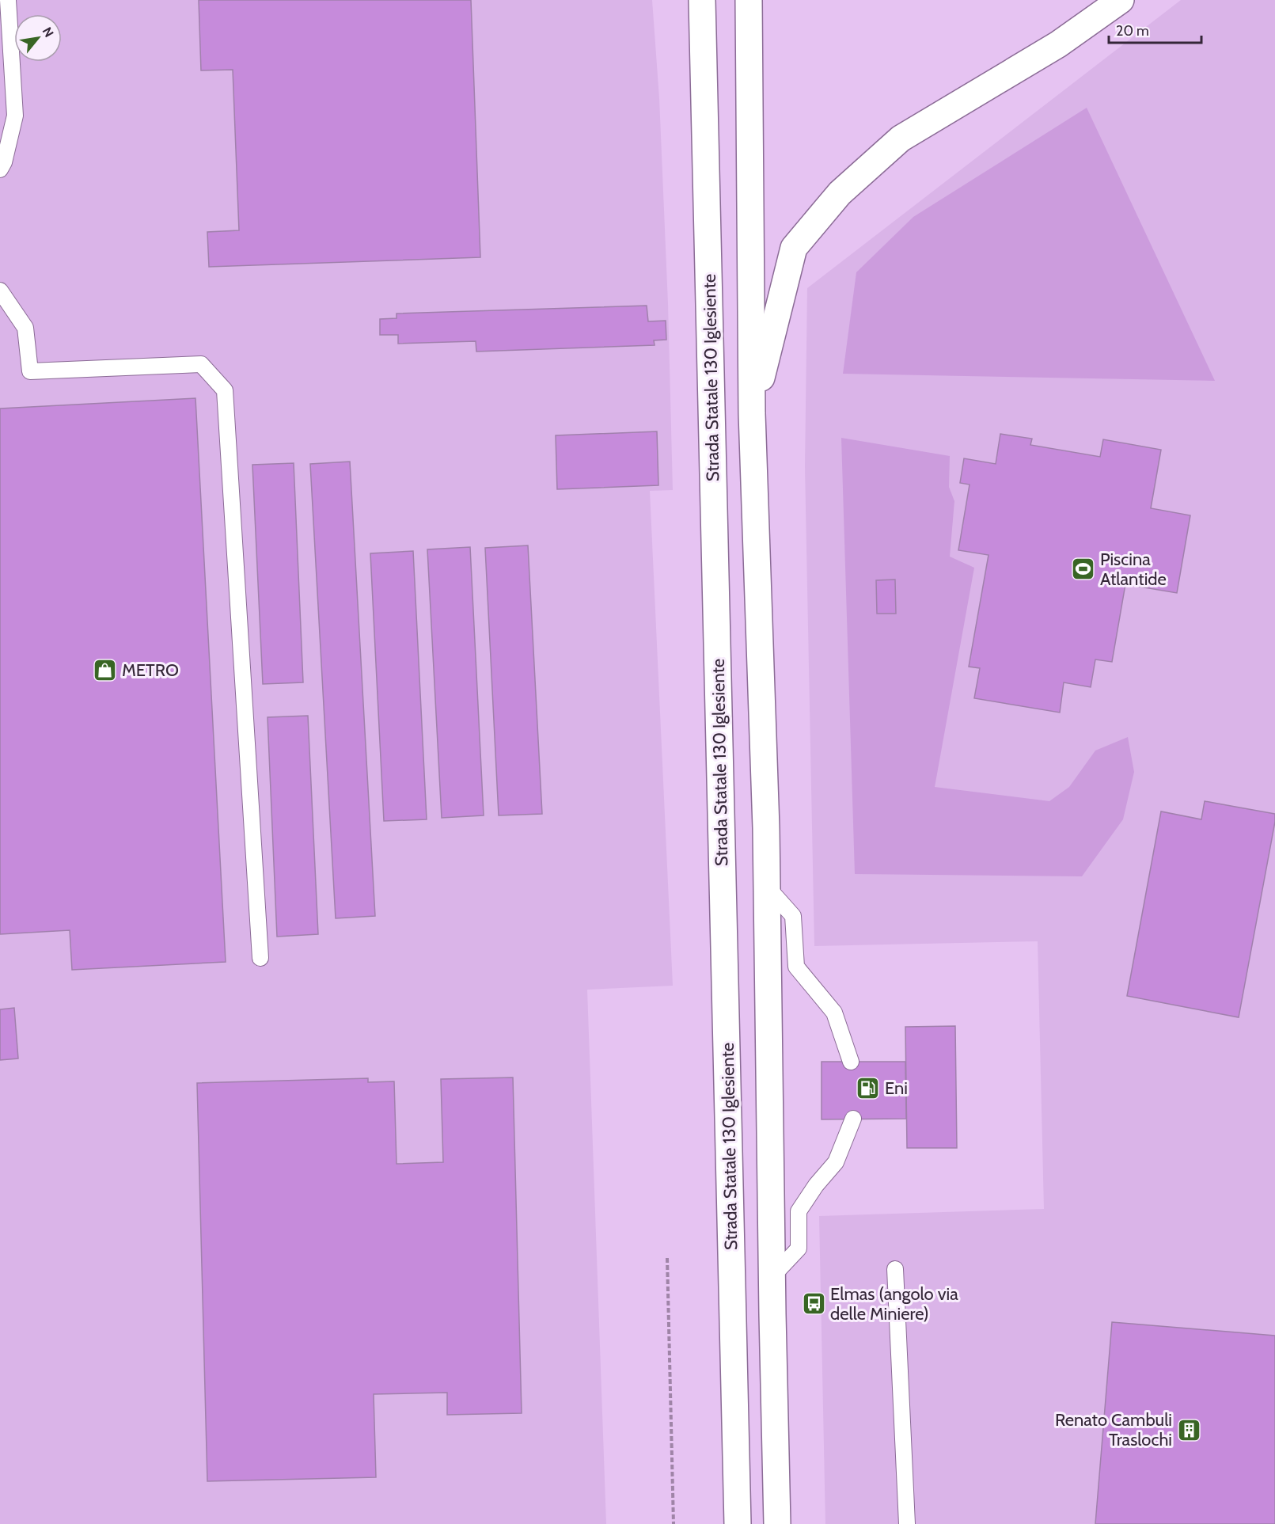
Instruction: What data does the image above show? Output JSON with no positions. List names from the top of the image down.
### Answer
{
  "streets": {
    "highway": ["Strada Statale 130 Iglesiente"]
  },
  "places": {
    "sports": ["Piscina Atlantide"],
    "shop": ["METRO"],
    "fuel station": ["Eni"],
    "bus stop": ["Elmas (angolo via delle Miniere)"],
    "building": ["Renato Cambuli Traslochi"]
  },
  "scale_bar": "20 m",
  "north": "top right"
}
